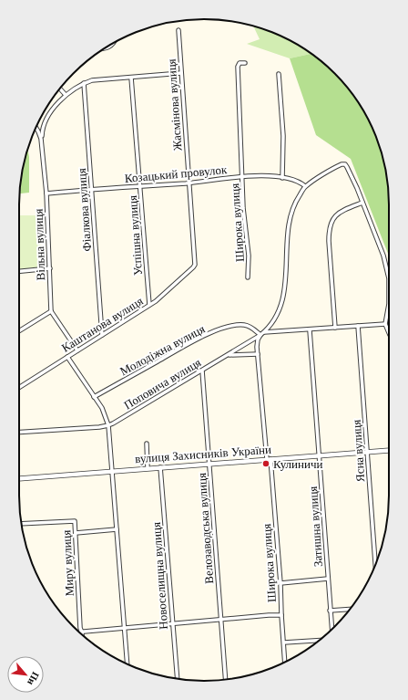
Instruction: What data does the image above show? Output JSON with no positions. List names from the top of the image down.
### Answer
{
  "streets": {
    "street": [
      "Жасмінова вулиця",
      "Козацький провулок",
      "Фіалкова вулиця",
      "Широка вулиця",
      "Успішна вулиця",
      "Вільна вулиця",
      "Каштанова вулиця",
      "Молодіжна вулиця",
      "Поповича вулиця",
      "Ясна вулиця",
      "вулиця Захисників України",
      "Затишна вулиця",
      "Велозаводська вулиця",
      "Миру вулиця",
      "Новоселищна вулиця"
    ]
  },
  "crossings": [
    ["Жасмінова вулиця", "Козацький провулок"],
    ["Жасмінова вулиця", "Каштанова вулиця"],
    ["Козацький провулок", "Фіалкова вулиця"],
    ["Козацький провулок", "Широка вулиця"],
    ["Козацький провулок", "Успішна вулиця"],
    ["Козацький провулок", "Вільна вулиця"],
    ["Козацький провулок", "Поповича вулиця"],
    ["Фіалкова вулиця", "Каштанова вулиця"],
    ["Широка вулиця", "Молодіжна вулиця"],
    ["Широка вулиця", "Поповича вулиця"],
    ["Широка вулиця", "вулиця Захисників України"],
    ["Успішна вулиця", "Каштанова вулиця"],
    ["Молодіжна вулиця", "Поповича вулиця"],
    ["Поповича вулиця", "Велозаводська вулиця"],
    ["Ясна вулиця", "вулиця Захисників України"],
    ["вулиця Захисників України", "Затишна вулиця"],
    ["вулиця Захисників України", "Велозаводська вулиця"],
    ["вулиця Захисників України", "Новоселищна вулиця"]
  ],
  "places": ["Кулиничи"],
  "north": "bottom right"
}
